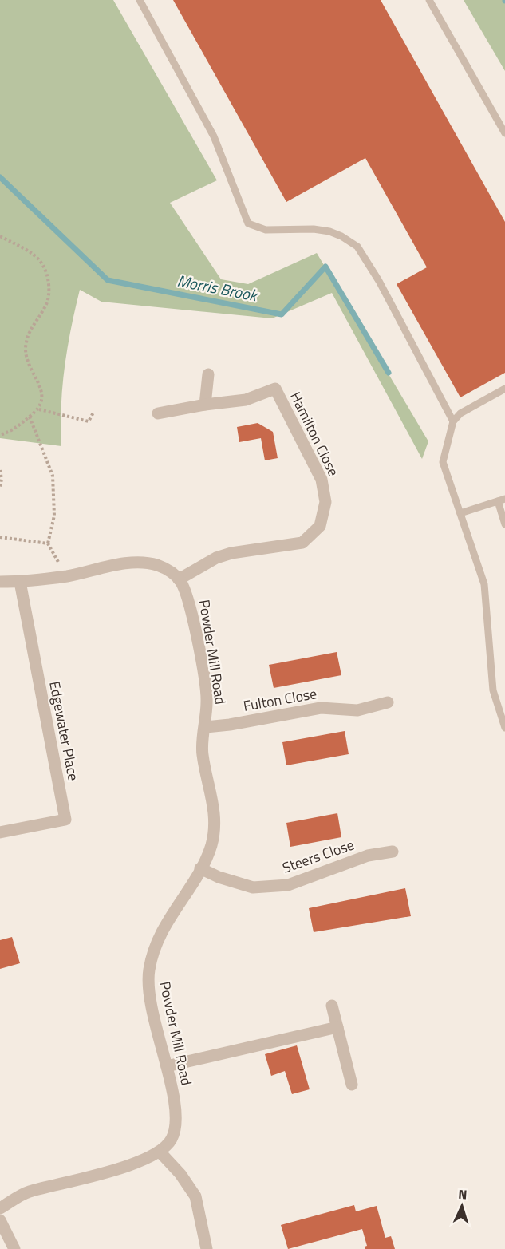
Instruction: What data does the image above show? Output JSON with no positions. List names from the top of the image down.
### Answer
{
  "streets": {
    "street": [
      "Hamilton Close",
      "Powder Mill Road",
      "Fulton Close",
      "Edgewater Place",
      "Steers Close"
    ]
  },
  "crossings": [
    ["Hamilton Close", "Powder Mill Road"],
    ["Powder Mill Road", "Fulton Close"],
    ["Powder Mill Road", "Steers Close"]
  ],
  "water": ["Morris Brook"],
  "north": "top"
}
